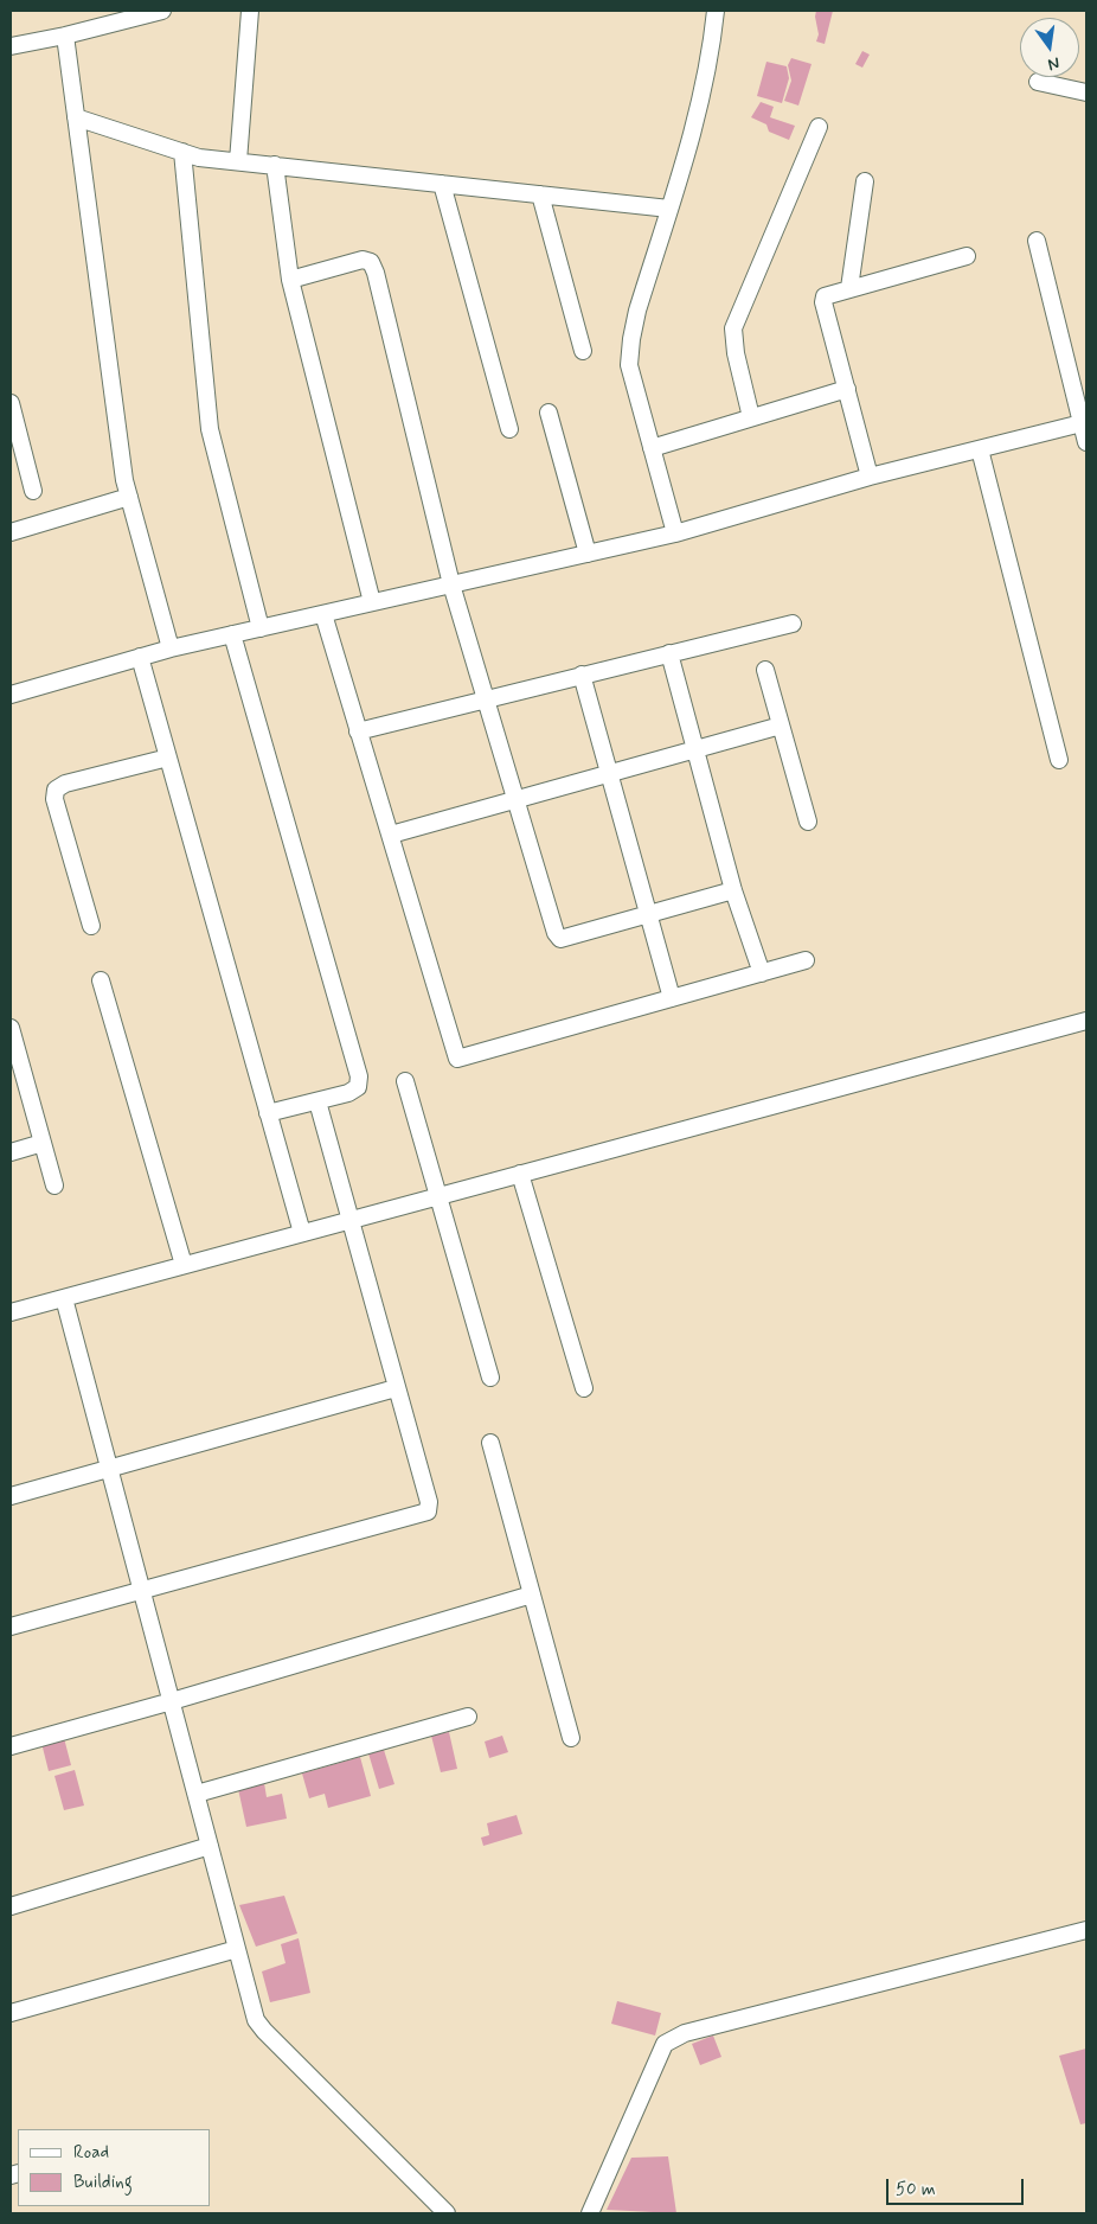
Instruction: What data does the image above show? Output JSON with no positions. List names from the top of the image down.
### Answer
{
  "legend": ["Road", "Building"],
  "scale_bar": "50 m",
  "north": "bottom"
}
